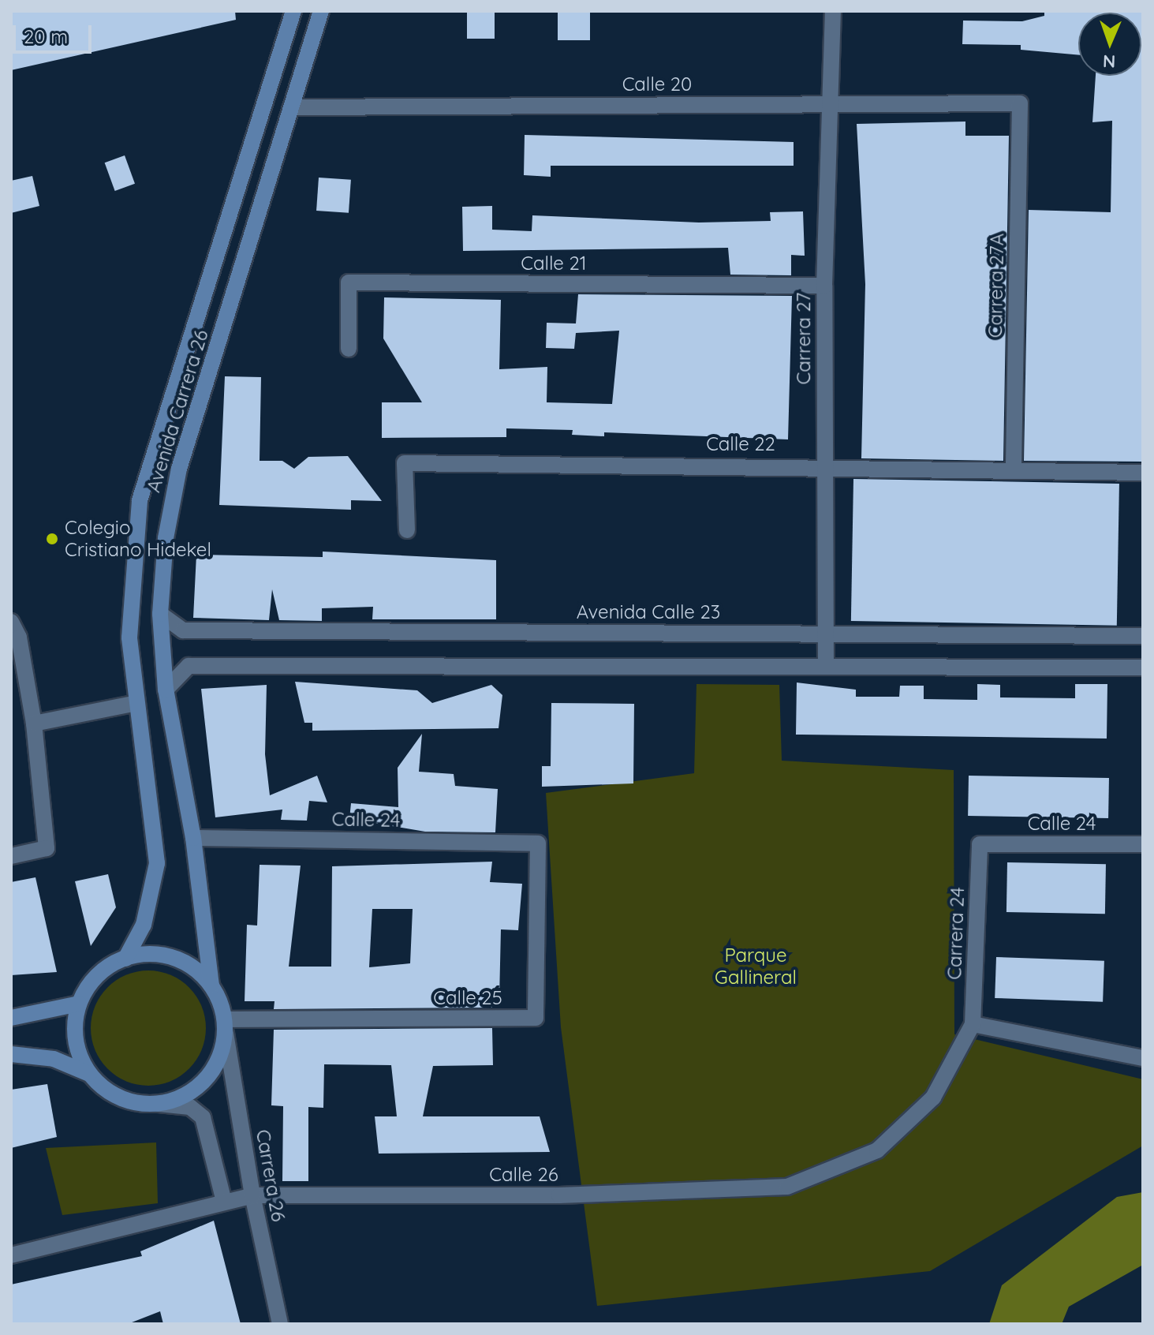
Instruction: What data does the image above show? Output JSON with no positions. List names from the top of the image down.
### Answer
{
  "streets": {
    "main road": ["Avenida Carrera 26"],
    "street": [
      "Calle 20",
      "Calle 21",
      "Carrera 27A",
      "Carrera 27",
      "Calle 22",
      "Avenida Calle 23",
      "Calle 24",
      "Carrera 24",
      "Calle 25",
      "Calle 26",
      "Carrera 26"
    ]
  },
  "crossings": [
    ["Calle 20", "Carrera 27A"],
    ["Calle 20", "Carrera 27"],
    ["Calle 20", "Avenida Carrera 26"],
    ["Calle 21", "Carrera 27"],
    ["Carrera 27A", "Calle 22"],
    ["Carrera 27", "Calle 22"],
    ["Carrera 27", "Avenida Calle 23"],
    ["Avenida Carrera 26", "Avenida Calle 23"],
    ["Avenida Carrera 26", "Calle 24"],
    ["Avenida Carrera 26", "Calle 25"],
    ["Avenida Carrera 26", "Carrera 26"],
    ["Calle 24", "Carrera 24"],
    ["Calle 24", "Calle 25"],
    ["Carrera 24", "Calle 26"],
    ["Calle 25", "Carrera 26"],
    ["Calle 26", "Carrera 26"]
  ],
  "parks": ["Parque Gallineral"],
  "places": ["Colegio Cristiano Hidekel"],
  "scale_bar": "20 m",
  "north": "bottom"
}
